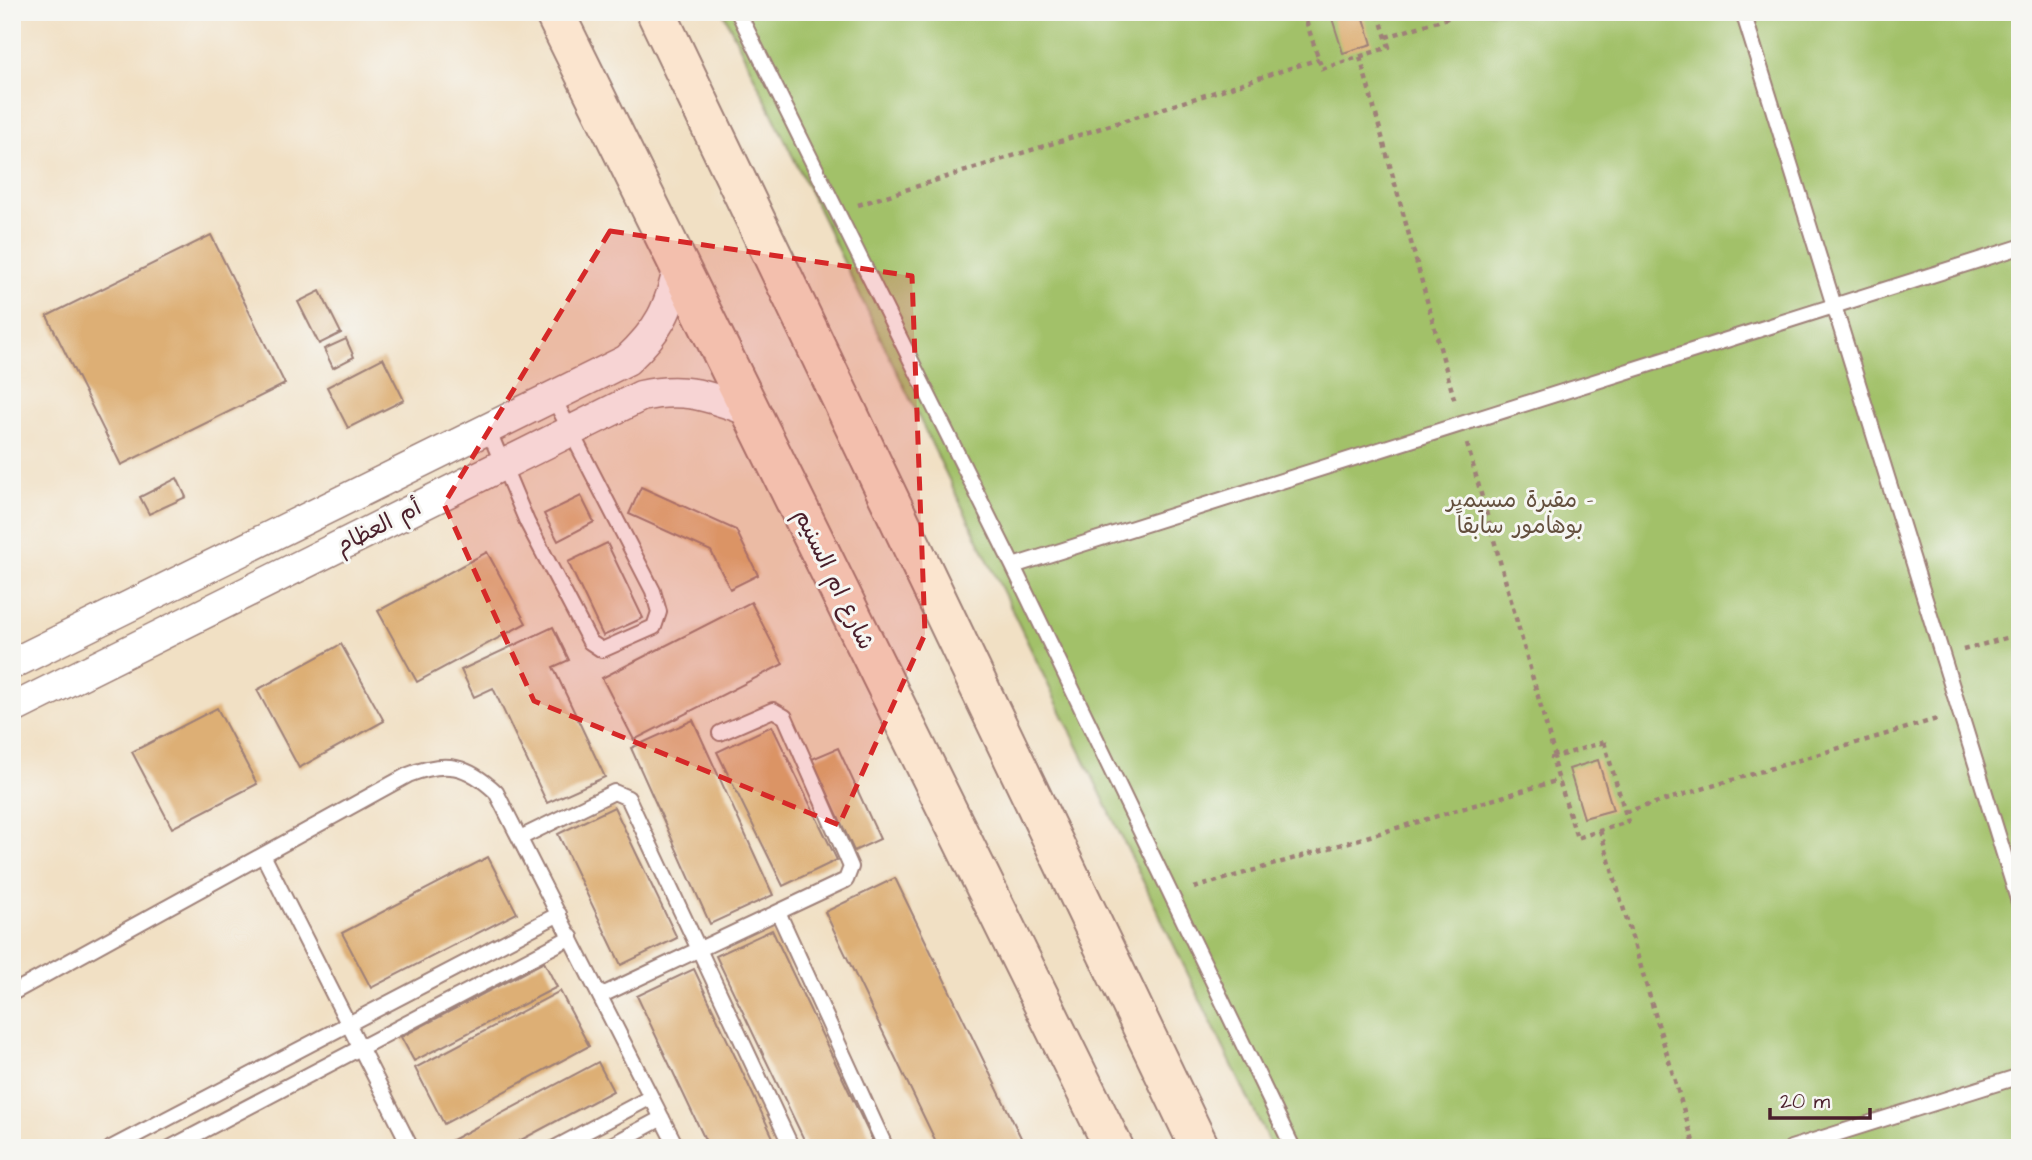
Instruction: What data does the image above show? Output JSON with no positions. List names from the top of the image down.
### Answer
{
  "streets": {
    "main road": ["شارع ام السنيم"],
    "street": ["أم العظام"]
  },
  "crossings": [
    ["أم العظام", "شارع ام السنيم"]
  ],
  "parks": ["مقبرة مسيمير - بوهامور سابقاً"],
  "scale_bar": "20 m"
}
